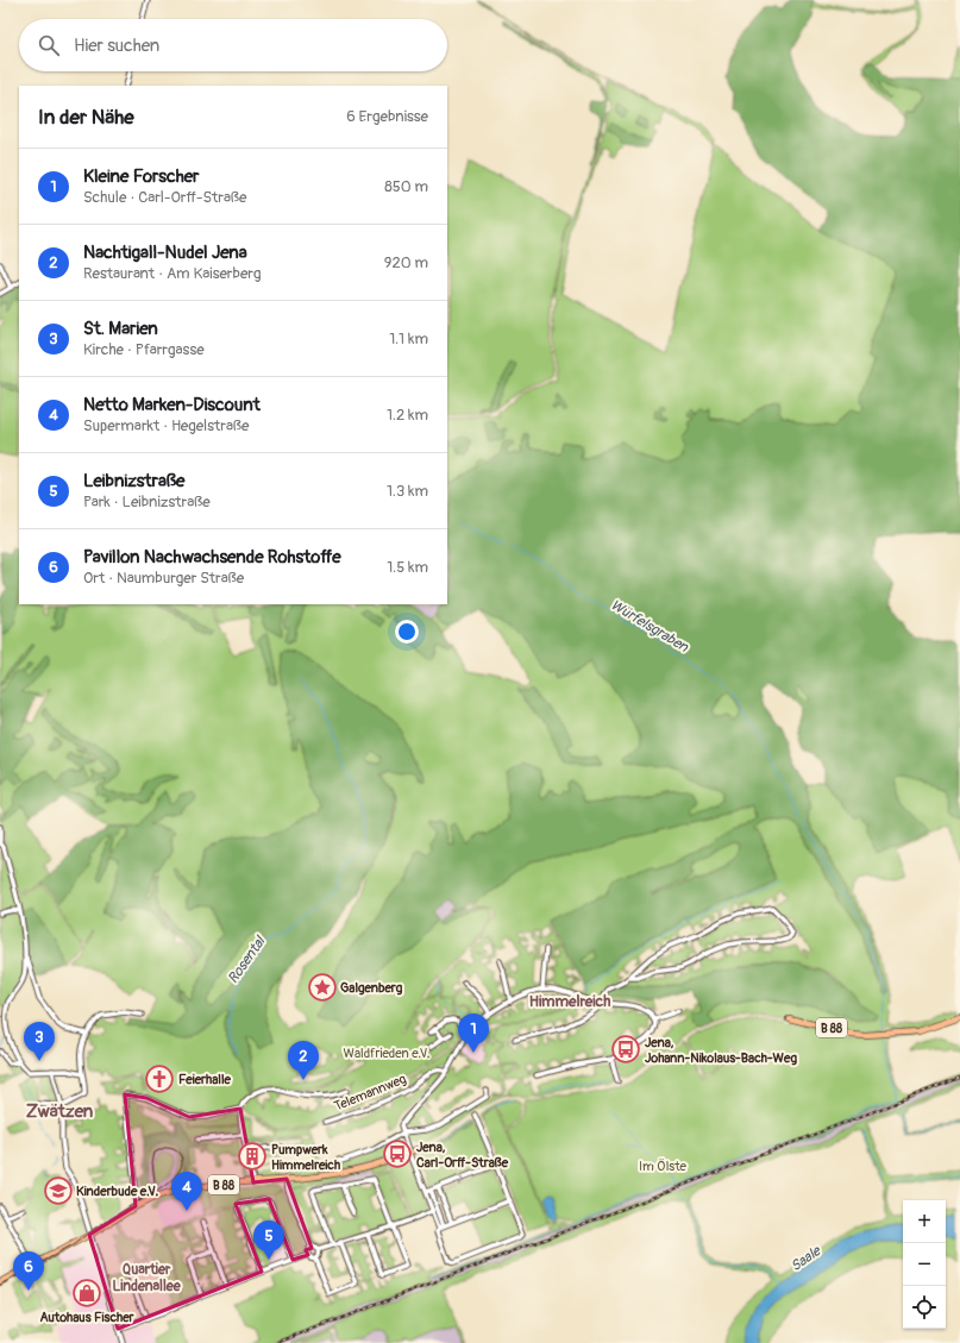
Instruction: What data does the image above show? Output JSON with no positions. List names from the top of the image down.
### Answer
{
  "streets": {
    "main road": ["B 88"],
    "street": ["Telemannweg"]
  },
  "districts": ["Himmelreich", "Zwätzen", "Quartier Lindenallee"],
  "water": ["Würfelsgraben", "Rosental", "Saale"],
  "parks": ["Waldfrieden e.V.", "Im Ölste"],
  "places": {
    "place": ["Galgenberg"],
    "bus stop": ["Jena, Johann-Nikolaus-Bach-Weg", "Jena, Carl-Orff-Straße"],
    "church": ["Feierhalle"],
    "building": ["Pumpwerk Himmelreich"],
    "school or university": ["Kinderbude e.V."],
    "shop": ["Autohaus Fischer"]
  },
  "page": {
    "search": "Hier suchen",
    "heading": ["In der Nähe", "6 Ergebnisse"],
    "list": [
      {
        "mark": "1",
        "name": "Kleine Forscher",
        "note": "Schule · Carl-Orff-Straße",
        "value": "850 m"
      },
      {
        "mark": "2",
        "name": "Nachtigall-Nudel Jena",
        "note": "Restaurant · Am Kaiserberg",
        "value": "920 m"
      },
      {
        "mark": "3",
        "name": "St. Marien",
        "note": "Kirche · Pfarrgasse",
        "value": "1.1 km"
      },
      {
        "mark": "4",
        "name": "Netto Marken-Discount",
        "note": "Supermarkt · Hegelstraße",
        "value": "1.2 km"
      },
      {
        "mark": "5",
        "name": "Leibnizstraße",
        "note": "Park · Leibnizstraße",
        "value": "1.3 km"
      },
      {
        "mark": "6",
        "name": "Pavillon Nachwachsende Rohstoffe",
        "note": "Ort · Naumburger Straße",
        "value": "1.5 km"
      }
    ],
    "pins": [
      "1",
      "3",
      "2",
      "4",
      "5",
      "6"
    ],
    "map_buttons": ["+", "−"]
  }
}
